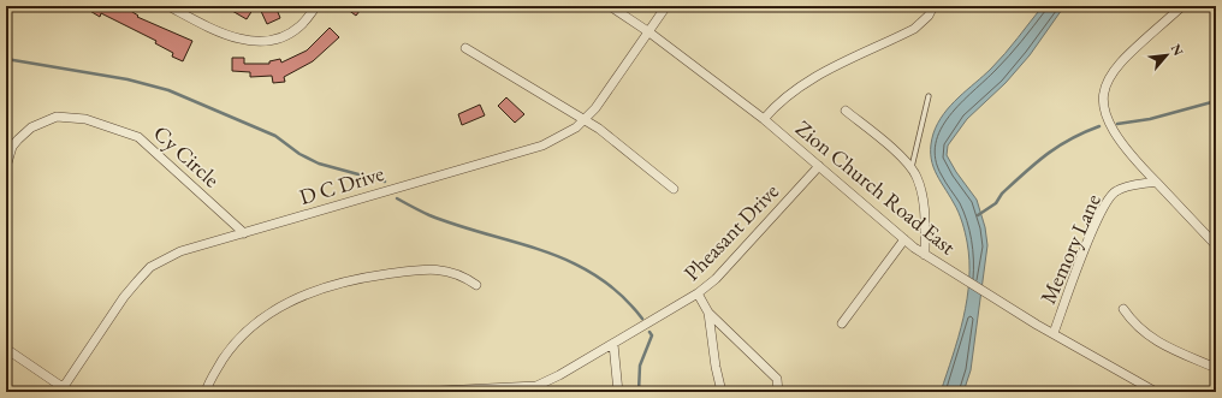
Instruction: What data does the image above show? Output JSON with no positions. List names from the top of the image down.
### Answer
{
  "streets": {
    "street": [
      "Cy Circle",
      "D C Drive",
      "Zion Church Road East",
      "Pheasant Drive",
      "Memory Lane"
    ]
  },
  "crossings": [
    ["Cy Circle", "D C Drive"],
    ["D C Drive", "Zion Church Road East"],
    ["Zion Church Road East", "Pheasant Drive"],
    ["Zion Church Road East", "Memory Lane"]
  ],
  "north": "top right"
}
